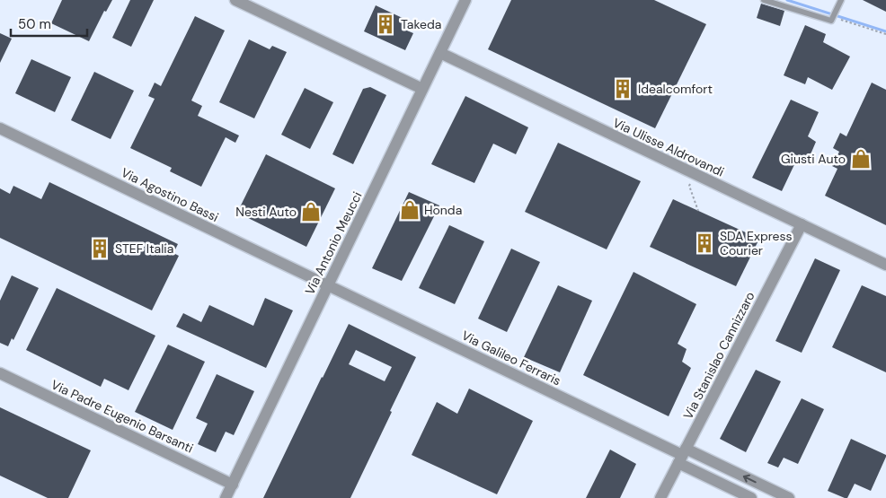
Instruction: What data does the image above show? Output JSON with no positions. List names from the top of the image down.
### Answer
{
  "streets": {
    "street": [
      "Via Ulisse Aldrovandi",
      "Via Agostino Bassi",
      "Via Antonio Meucci",
      "Via Stanislao Cannizzaro",
      "Via Galileo Ferraris",
      "Via Padre Eugenio Barsanti"
    ]
  },
  "crossings": [
    ["Via Ulisse Aldrovandi", "Via Antonio Meucci"],
    ["Via Ulisse Aldrovandi", "Via Stanislao Cannizzaro"],
    ["Via Agostino Bassi", "Via Antonio Meucci"],
    ["Via Agostino Bassi", "Via Galileo Ferraris"],
    ["Via Antonio Meucci", "Via Galileo Ferraris"],
    ["Via Antonio Meucci", "Via Padre Eugenio Barsanti"],
    ["Via Stanislao Cannizzaro", "Via Galileo Ferraris"]
  ],
  "places": {
    "building": [
      "Takeda",
      "Idealcomfort",
      "SDA Express Courier",
      "STEF Italia"
    ],
    "shop": ["Giusti Auto", "Honda", "Nesti Auto"]
  },
  "scale_bar": "50 m"
}
